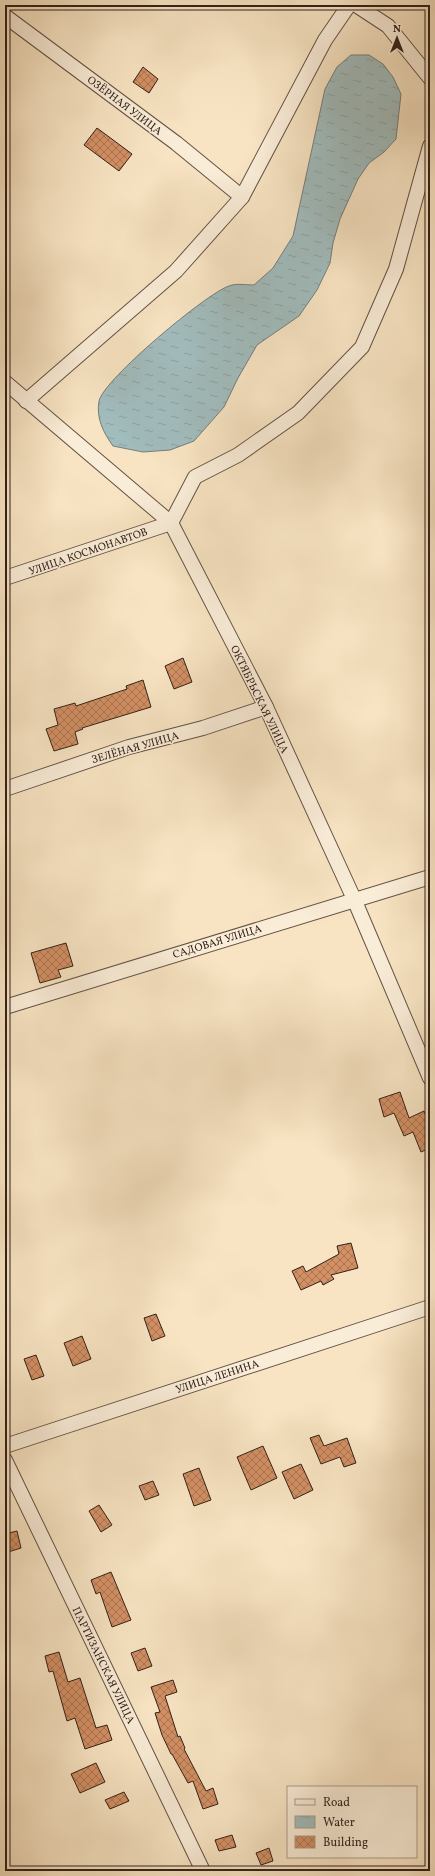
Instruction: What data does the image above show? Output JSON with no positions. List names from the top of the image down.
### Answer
{
  "streets": {
    "street": [
      "ОЗЁРНАЯ УЛИЦА",
      "УЛИЦА КОСМОНАВТОВ",
      "ОКТЯБРЬСКАЯ УЛИЦА",
      "ЗЕЛЁНАЯ УЛИЦА",
      "САДОВАЯ УЛИЦА",
      "УЛИЦА ЛЕНИНА",
      "ПАРТИЗАНСКАЯ УЛИЦА"
    ]
  },
  "crossings": [
    ["УЛИЦА КОСМОНАВТОВ", "ОКТЯБРЬСКАЯ УЛИЦА"],
    ["ОКТЯБРЬСКАЯ УЛИЦА", "ЗЕЛЁНАЯ УЛИЦА"],
    ["ОКТЯБРЬСКАЯ УЛИЦА", "САДОВАЯ УЛИЦА"]
  ],
  "legend": ["Road", "Water", "Building"],
  "north": "top"
}
